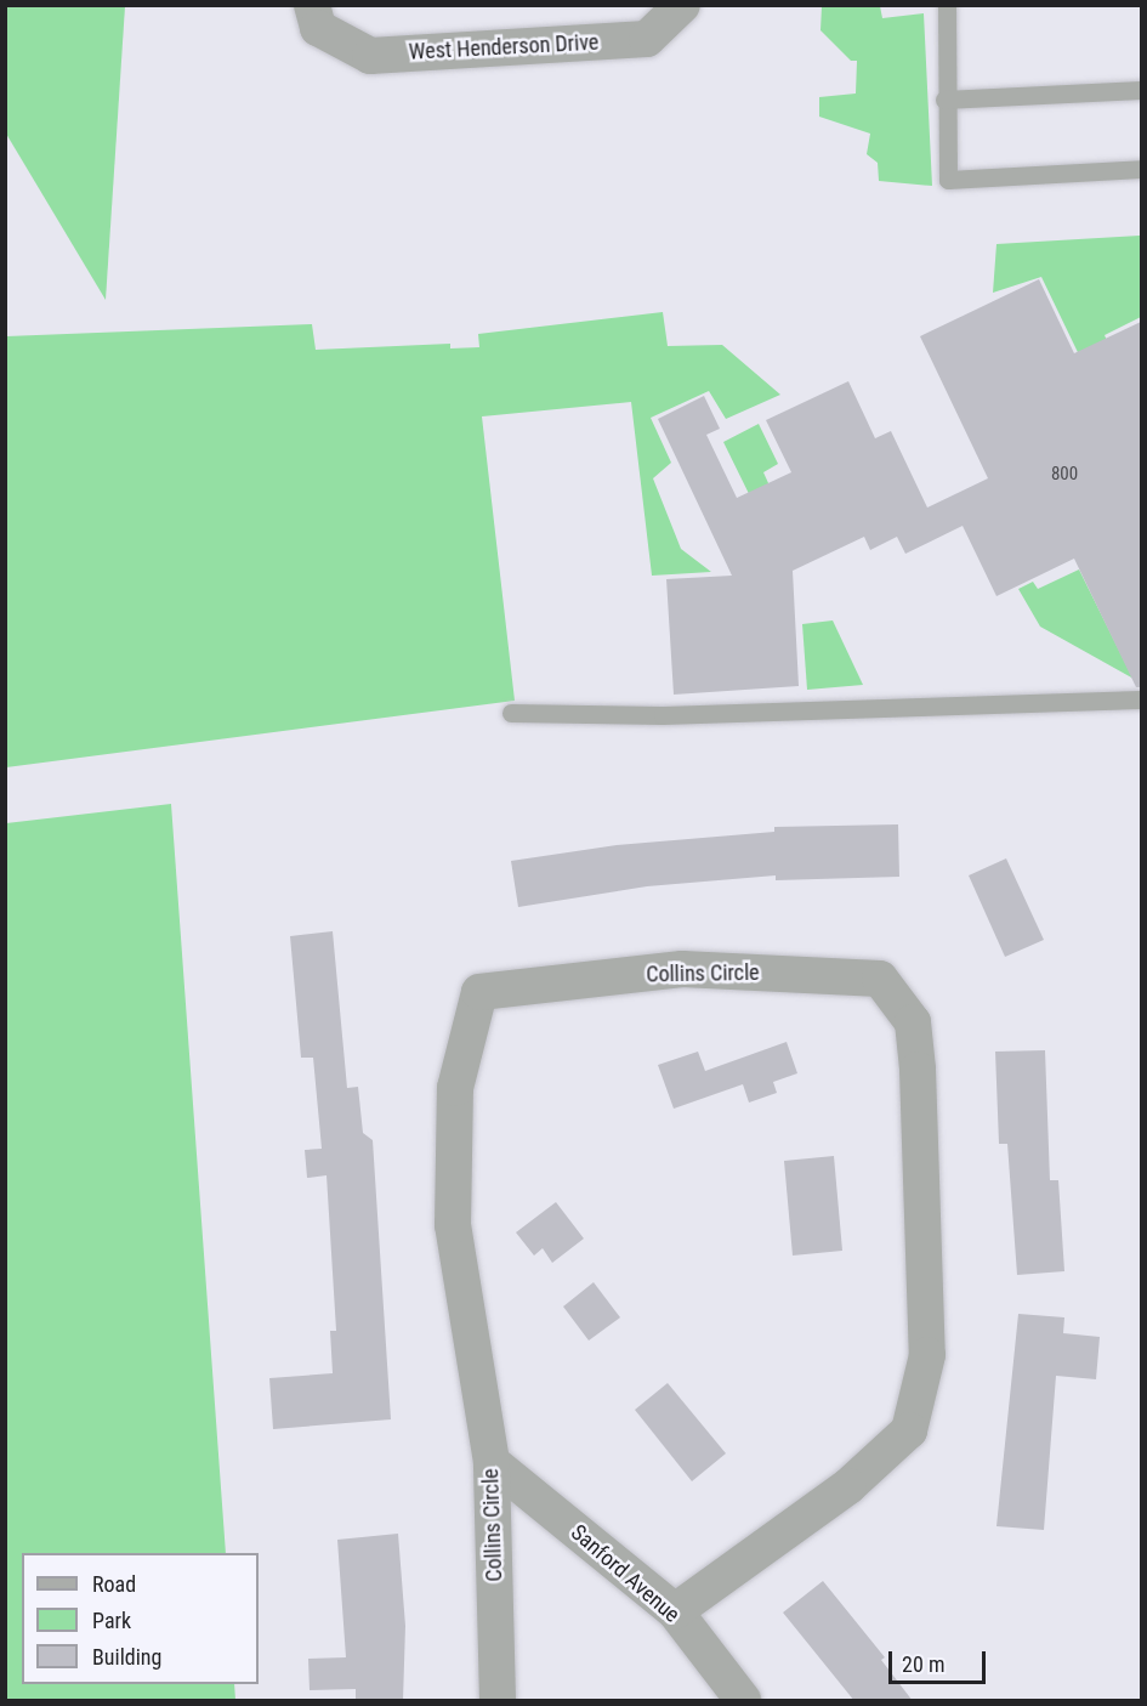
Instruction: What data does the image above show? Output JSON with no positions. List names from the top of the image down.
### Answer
{
  "streets": {
    "street": ["West Henderson Drive", "Collins Circle", "Sanford Avenue"]
  },
  "crossings": [
    ["Collins Circle", "Sanford Avenue"]
  ],
  "house_numbers": ["800"],
  "legend": ["Road", "Park", "Building"],
  "scale_bar": "20 m"
}
